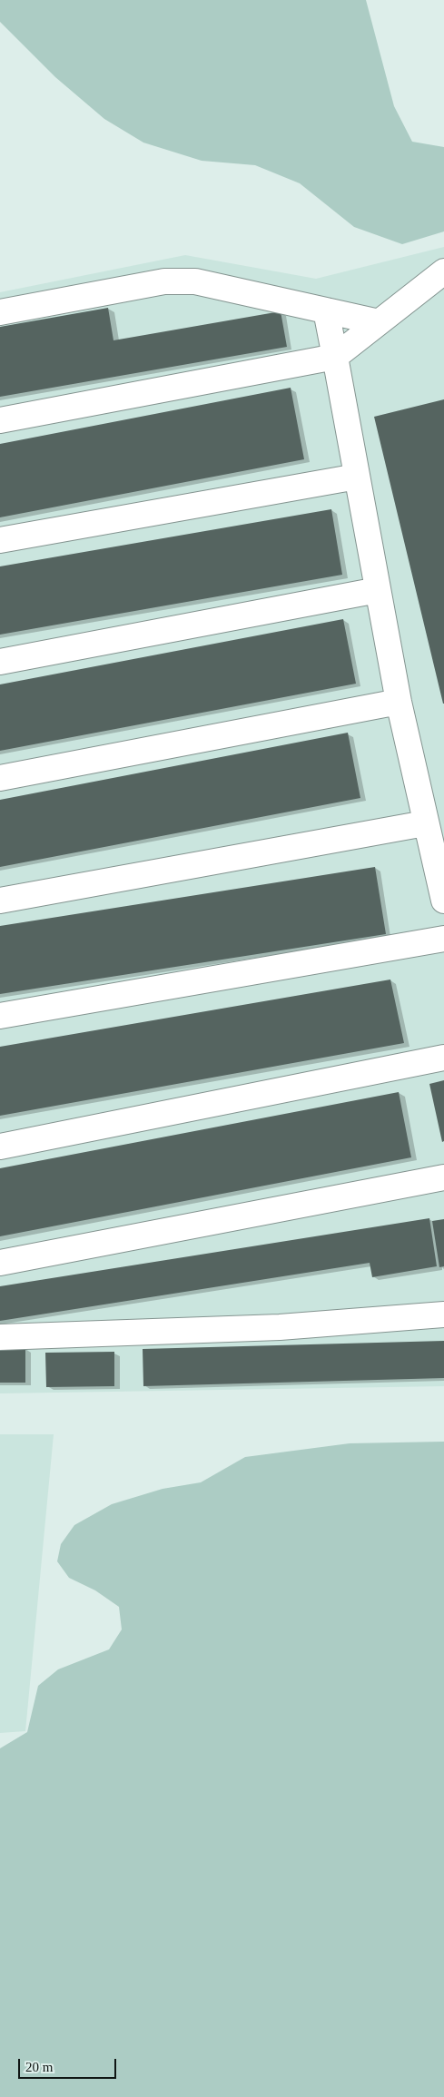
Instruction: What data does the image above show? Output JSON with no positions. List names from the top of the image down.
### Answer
{
  "scale_bar": "20 m"
}
